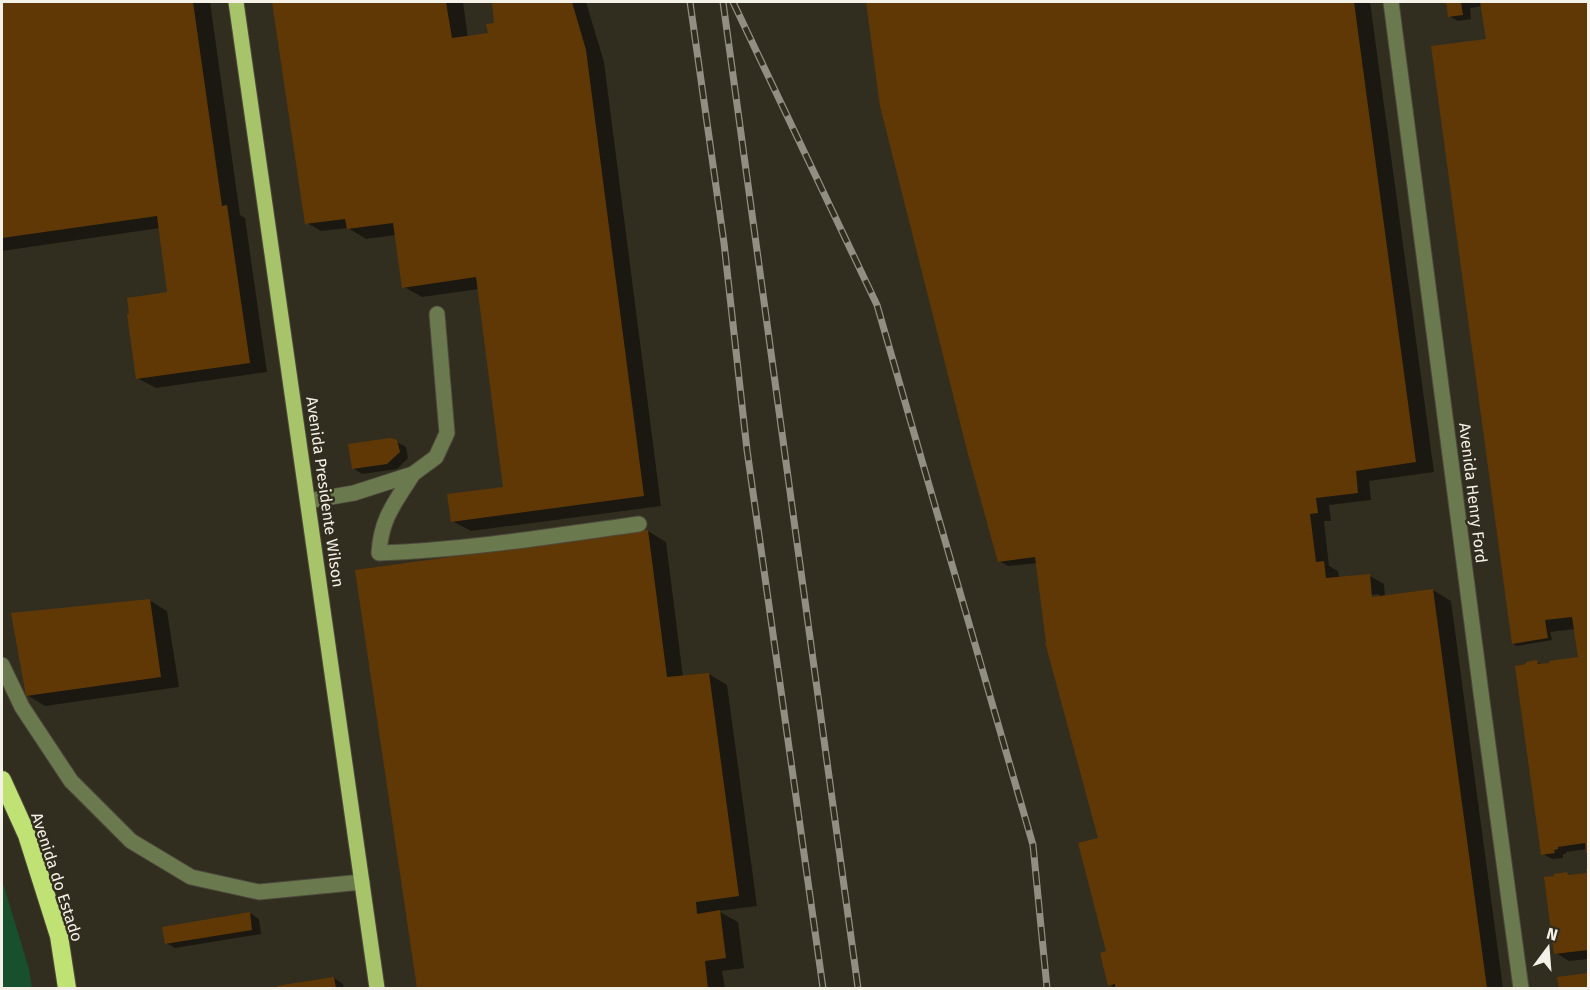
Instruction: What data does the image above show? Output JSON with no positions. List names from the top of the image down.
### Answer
{
  "streets": {
    "highway": ["Avenida do Estado"],
    "main road": ["Avenida Presidente Wilson"],
    "street": ["Avenida Henry Ford"]
  },
  "north": "top"
}
